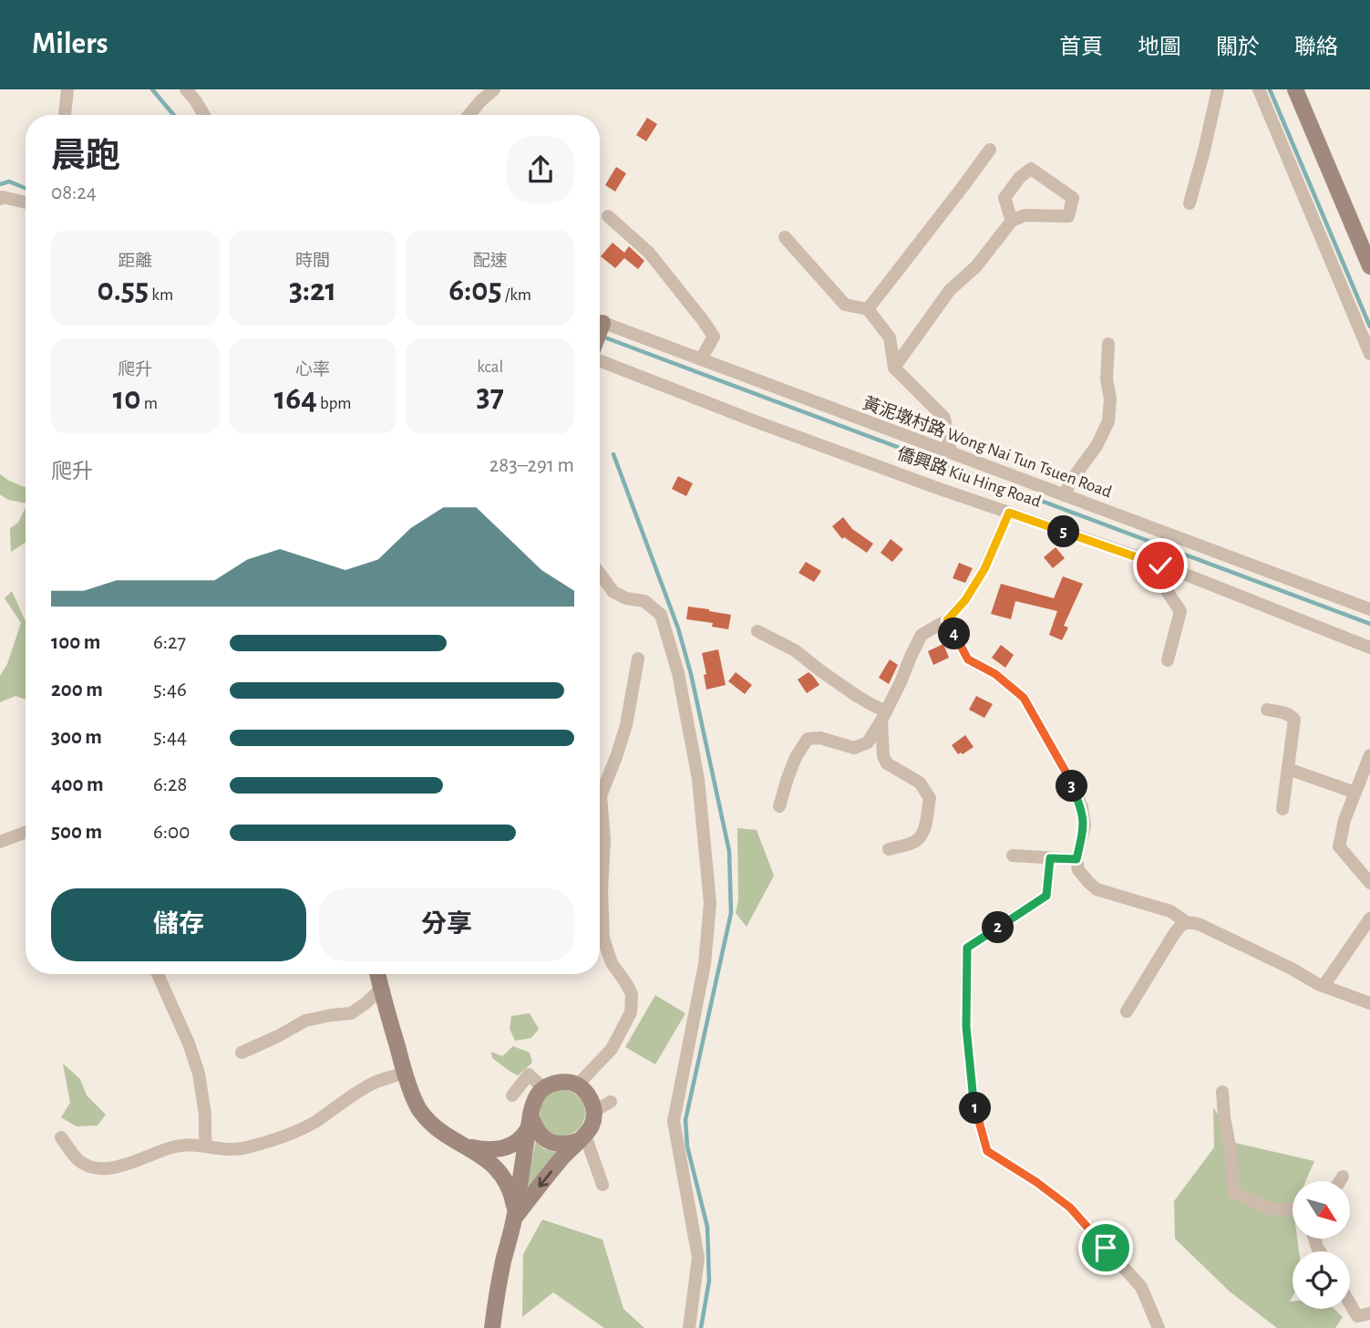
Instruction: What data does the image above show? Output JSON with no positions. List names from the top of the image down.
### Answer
{
  "streets": {
    "street": ["黃泥墩村路 Wong Nai Tun Tsuen Road", "僑興路 Kiu Hing Road"]
  },
  "north": "bottom right",
  "page": {
    "header": "Milers",
    "nav": [
      "首頁",
      "地圖",
      "關於",
      "聯絡"
    ],
    "heading": ["晨跑", "08:24"],
    "stats": [
      ["距離", "0.55 km"],
      ["時間", "3:21"],
      ["配速", "6:05 /km"],
      ["爬升", "10 m"],
      ["心率", "164 bpm"],
      ["kcal", "37"]
    ],
    "chart": ["爬升", "283–291 m"],
    "pins": [
      "5",
      "4",
      "3",
      "2",
      "1"
    ],
    "list": [
      {
        "name": "100 m",
        "note": "6:27"
      },
      {
        "name": "200 m",
        "note": "5:46"
      },
      {
        "name": "300 m",
        "note": "5:44"
      },
      {
        "name": "400 m",
        "note": "6:28"
      },
      {
        "name": "500 m",
        "note": "6:00"
      }
    ],
    "buttons": ["儲存", "分享"]
  }
}
